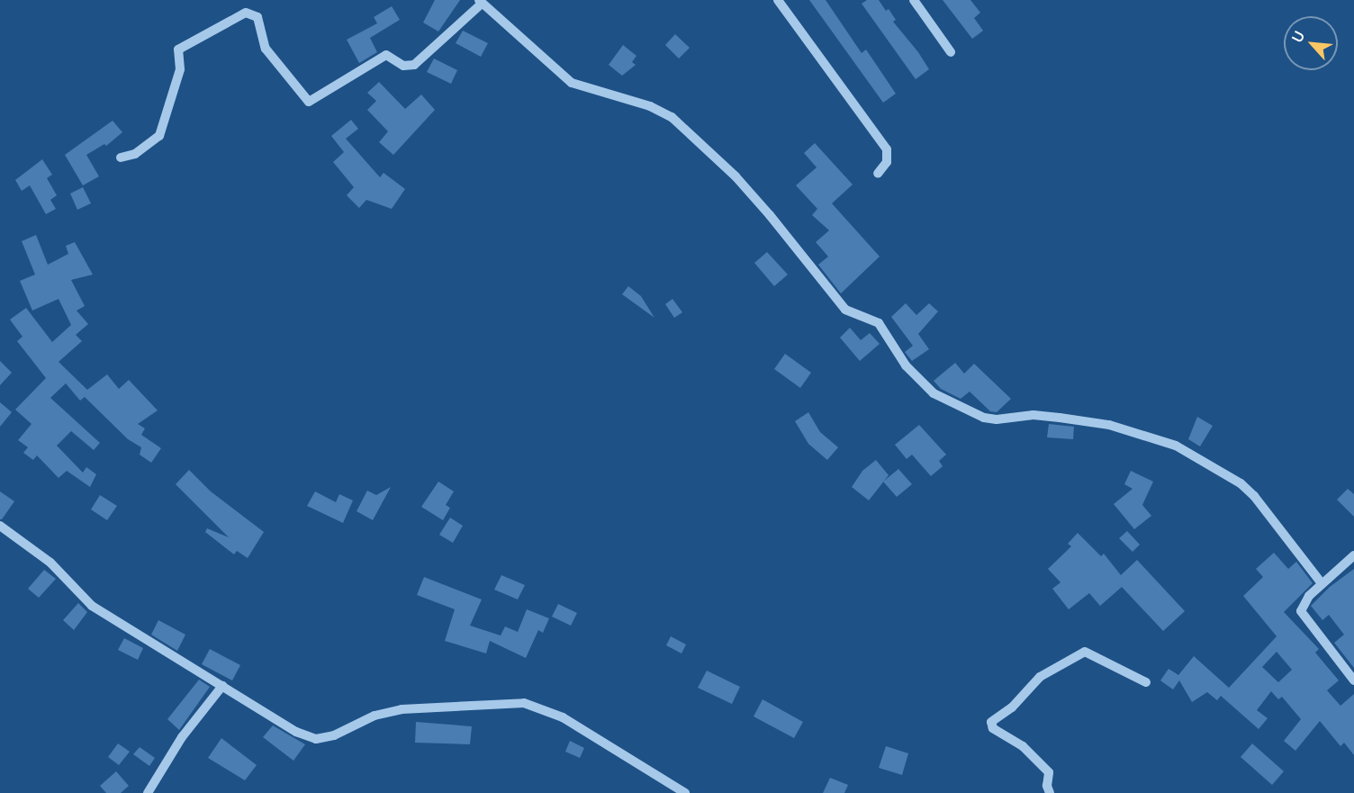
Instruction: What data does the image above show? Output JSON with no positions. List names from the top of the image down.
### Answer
{
  "north": "top left"
}
